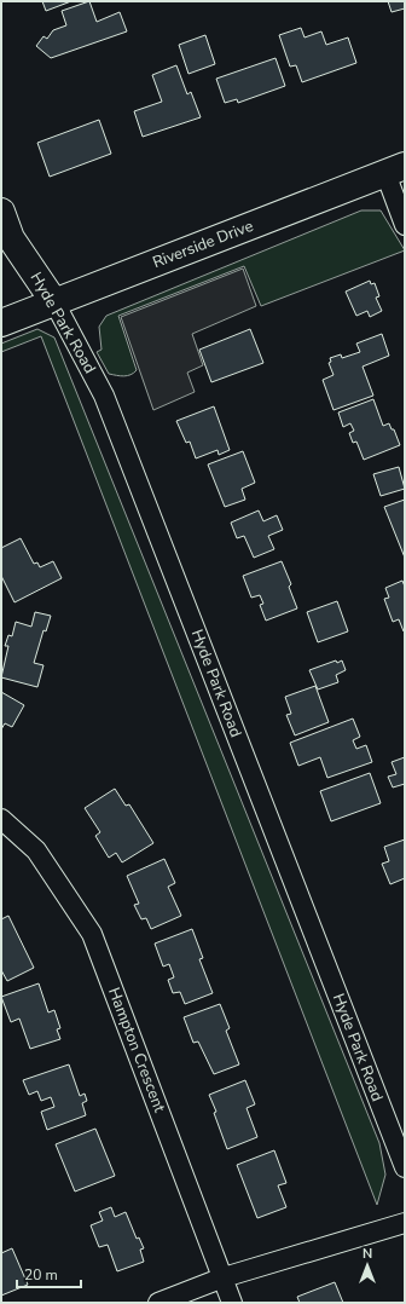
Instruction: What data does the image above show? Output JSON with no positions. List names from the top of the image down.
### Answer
{
  "streets": {
    "main road": ["Riverside Drive", "Hyde Park Road"],
    "street": ["Hampton Crescent"]
  },
  "crossings": [
    ["Riverside Drive", "Hyde Park Road"]
  ],
  "scale_bar": "20 m",
  "north": "top"
}
